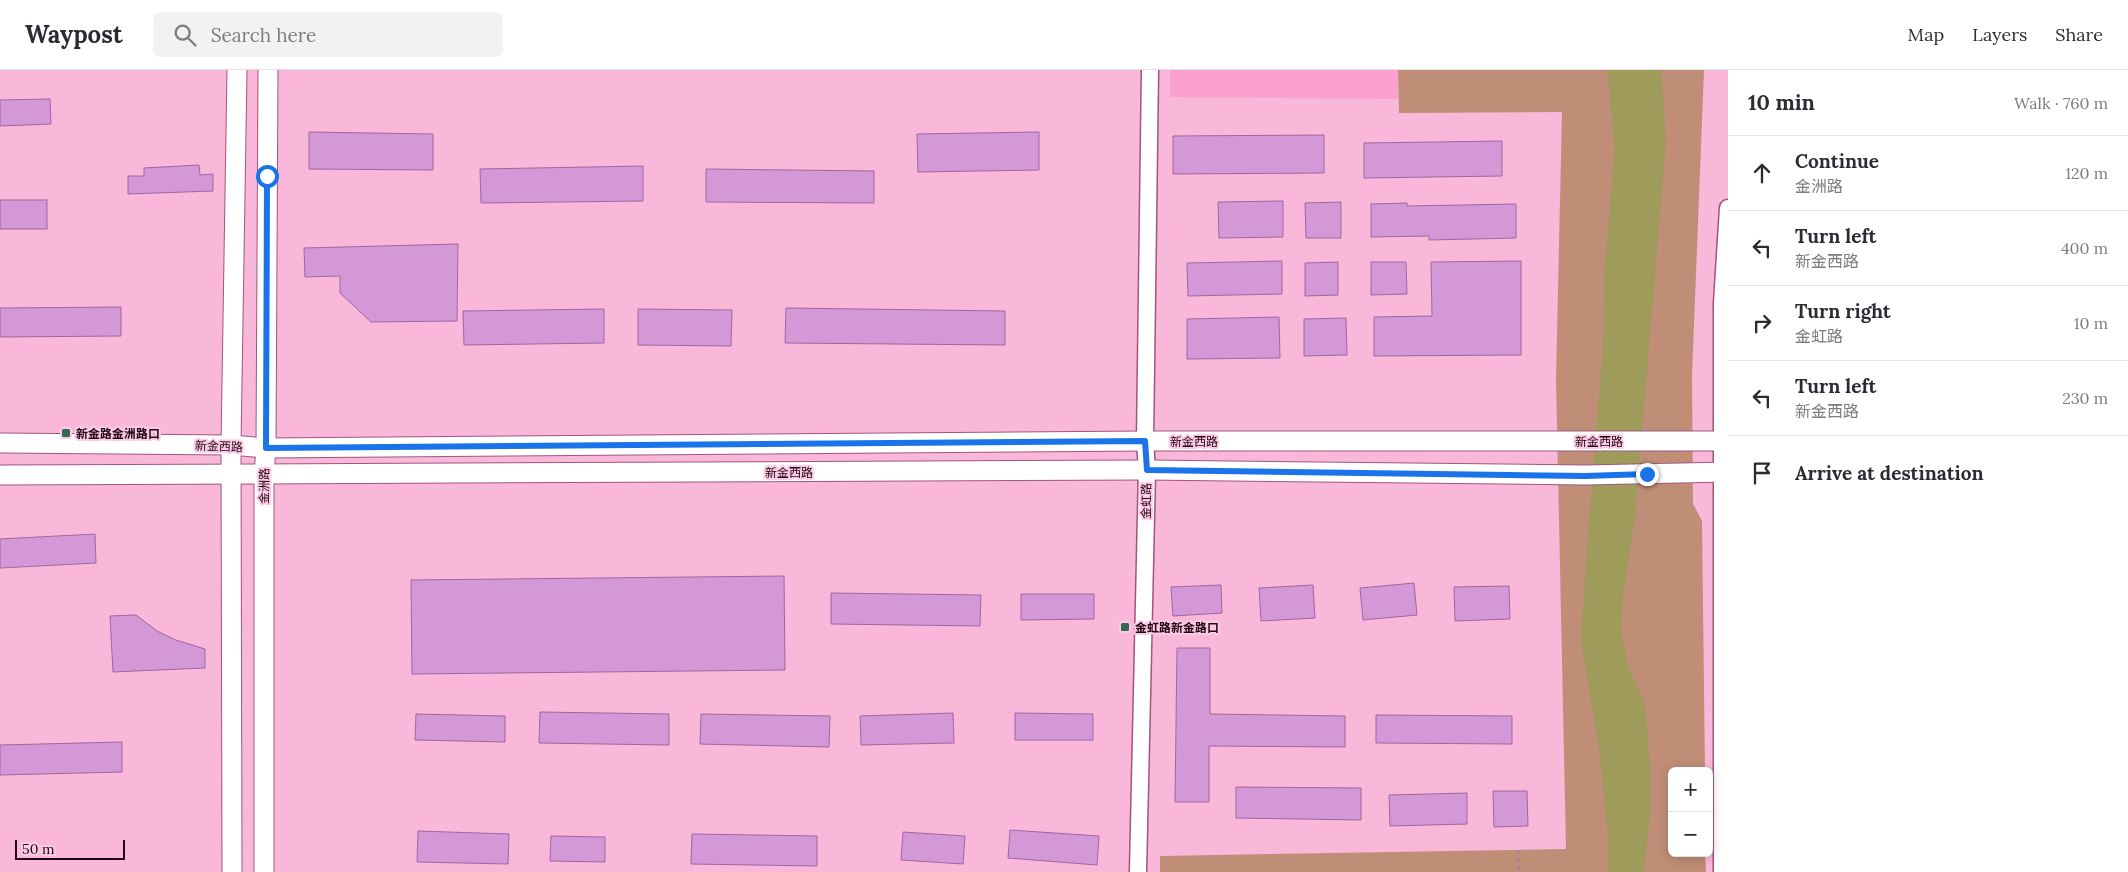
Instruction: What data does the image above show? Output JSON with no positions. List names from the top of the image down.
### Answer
{
  "streets": {
    "main road": ["新金西路", "金洲路"],
    "street": ["金虹路"]
  },
  "crossings": [
    ["新金西路", "金洲路"],
    ["新金西路", "金虹路"]
  ],
  "places": {
    "transit": ["新金路金洲路口", "金虹路新金路口"]
  },
  "scale_bar": "50 m",
  "page": {
    "header": "Waypost",
    "search": "Search here",
    "nav": ["Map", "Layers", "Share"],
    "heading": ["10 min", "Walk · 760 m"],
    "list": [
      ["Continue", "金洲路", "120 m"],
      ["Turn left", "新金西路", "400 m"],
      ["Turn right", "金虹路", "10 m"],
      ["Turn left", "新金西路", "230 m"],
      "Arrive at destination"
    ],
    "map_buttons": ["+", "−"],
    "scale": "50 m"
  }
}
